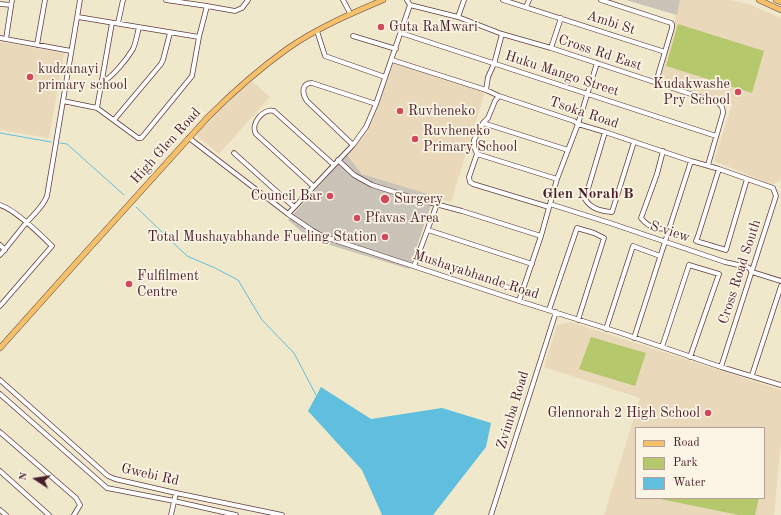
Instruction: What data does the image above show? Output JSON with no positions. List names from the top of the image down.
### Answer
{
  "streets": {
    "main road": ["High Glen Road"],
    "street": [
      "Ambi St",
      "Cross Rd East",
      "Huku Mango Street",
      "Tsoka Road",
      "S view",
      "Cross Road South",
      "Mushayabhande Road",
      "Zvimba Road",
      "Gwebi Rd"
    ]
  },
  "crossings": [
    ["Cross Rd East", "Huku Mango Street"],
    ["Cross Rd East", "Tsoka Road"],
    ["Tsoka Road", "Cross Road South"],
    ["High Glen Road", "Mushayabhande Road"],
    ["S view", "Cross Road South"],
    ["Cross Road South", "Mushayabhande Road"],
    ["Mushayabhande Road", "Zvimba Road"]
  ],
  "districts": ["Glen Norah B"],
  "places": [
    "Guta RaMwari",
    "kudzanayi primary school",
    "Kudakwashe Pry School",
    "Ruvheneko",
    "Ruvheneko Primary School",
    "Council Bar",
    "Surgery",
    "Pfavas Area",
    "Total Mushayabhande Fueling Station",
    "Fulfilment Centre",
    "Glennorah 2 High School"
  ],
  "legend": ["Road", "Park", "Water"],
  "north": "left"
}
